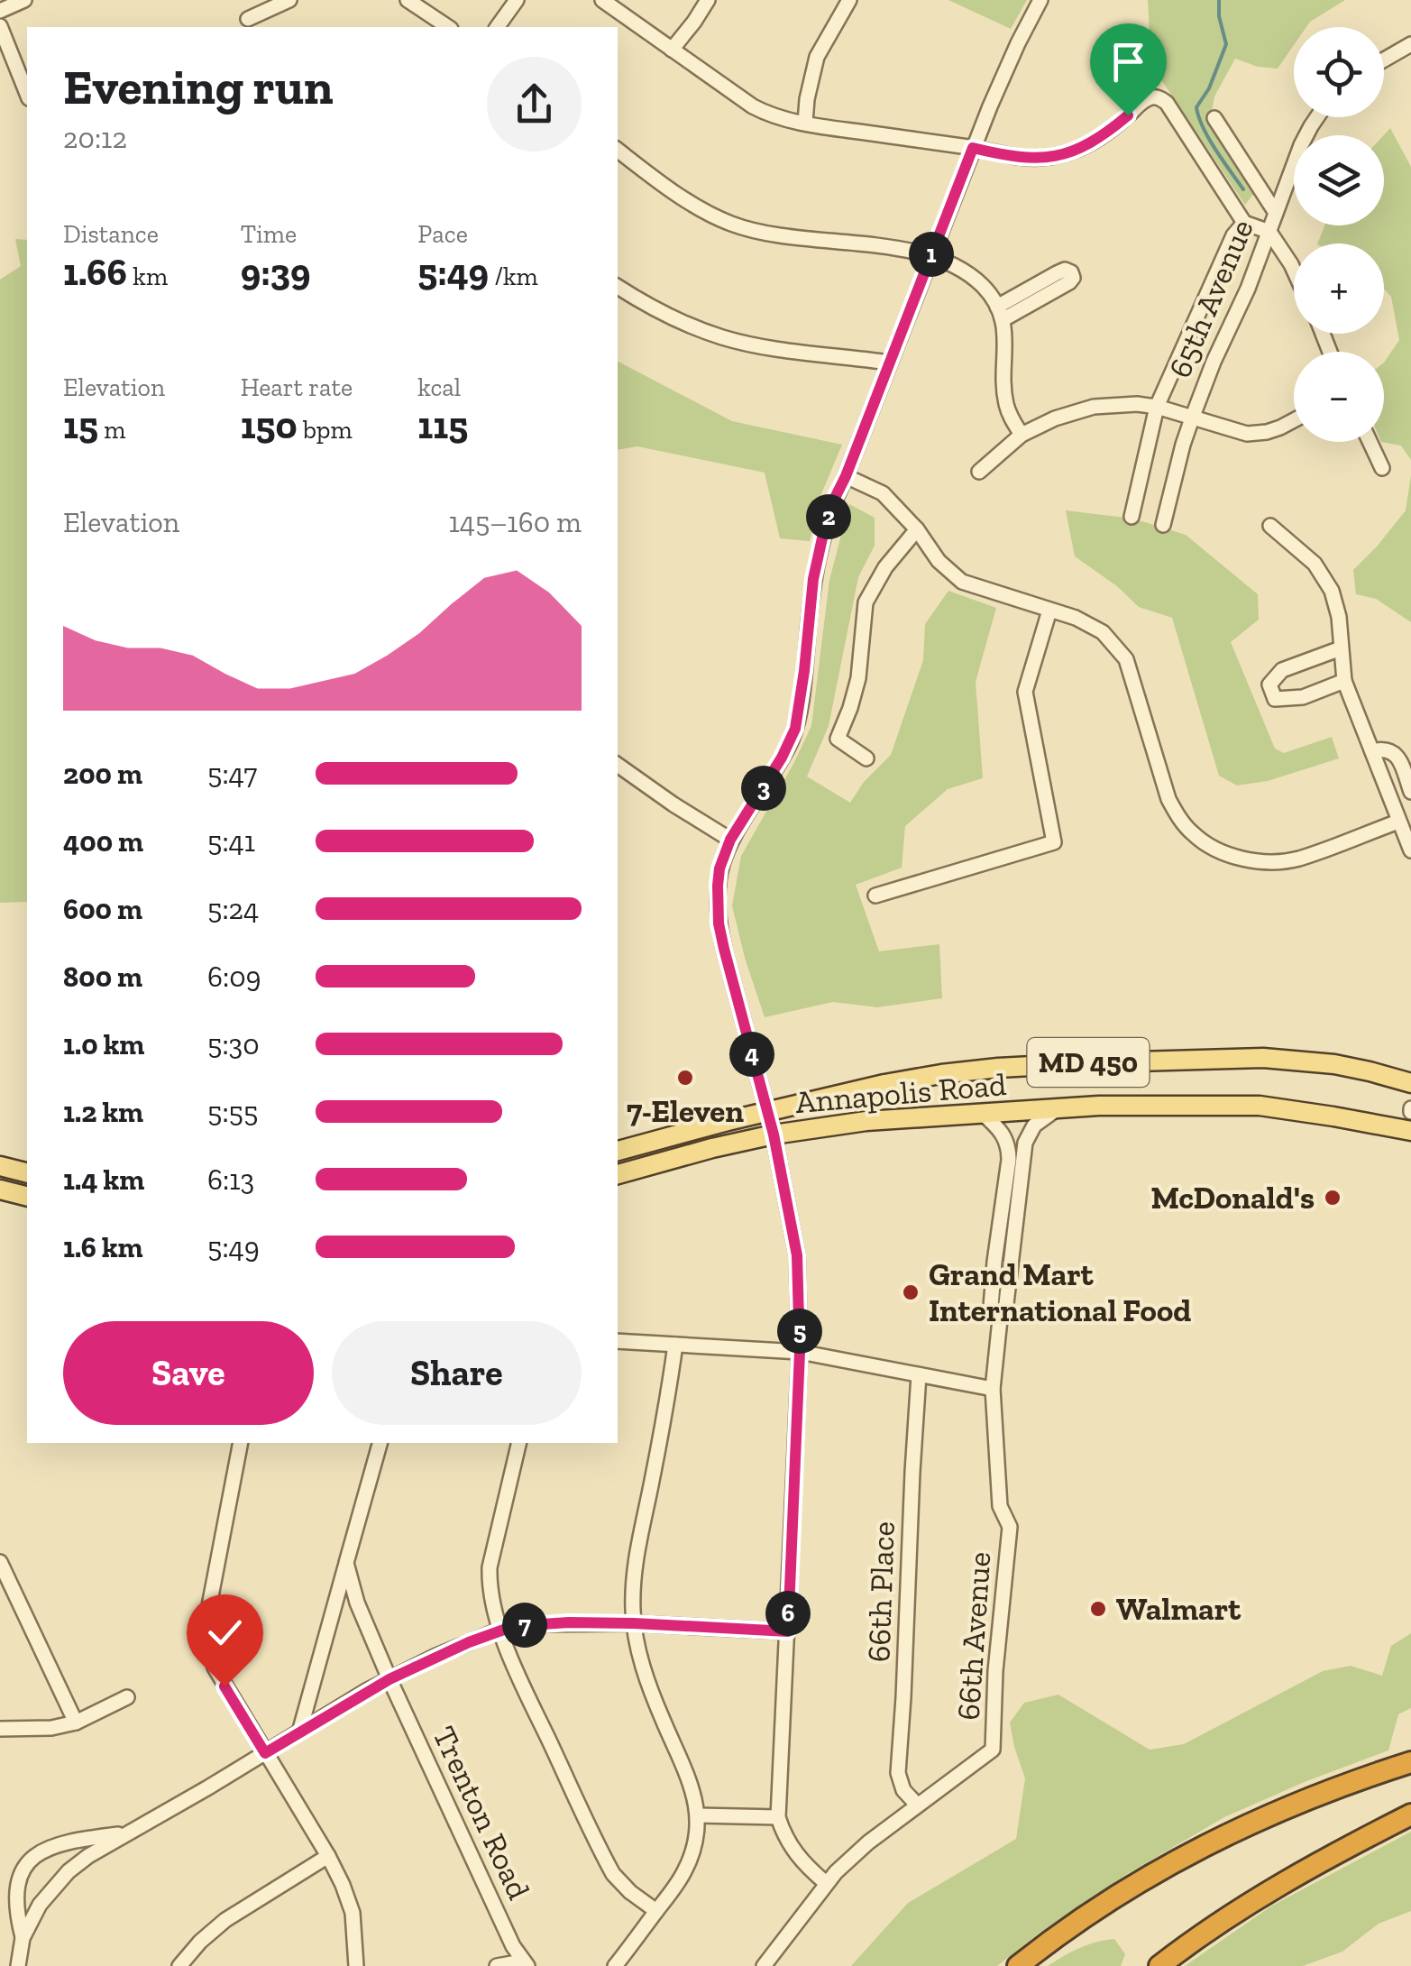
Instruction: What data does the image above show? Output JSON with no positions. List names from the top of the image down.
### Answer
{
  "streets": {
    "main road": ["MD 450", "Annapolis Road"],
    "street": [
      "65th Avenue",
      "66th Place",
      "66th Avenue",
      "Trenton Road"
    ]
  },
  "crossings": [
    ["Annapolis Road", "66th Avenue"],
    ["66th Place", "66th Avenue"]
  ],
  "places": [
    "7-Eleven",
    "McDonald's",
    "Grand Mart International Food",
    "Walmart"
  ],
  "page": {
    "map_buttons": ["+", "−"],
    "heading": ["Evening run", "20:12"],
    "stats": [
      ["Distance", "1.66 km"],
      ["Time", "9:39"],
      ["Pace", "5:49 /km"],
      ["Elevation", "15 m"],
      ["Heart rate", "150 bpm"],
      ["kcal", "115"]
    ],
    "pins": [
      "1",
      "2",
      "3",
      "4",
      "5",
      "6",
      "7"
    ],
    "chart": ["Elevation", "145–160 m"],
    "list": [
      {
        "name": "200 m",
        "note": "5:47"
      },
      {
        "name": "400 m",
        "note": "5:41"
      },
      {
        "name": "600 m",
        "note": "5:24"
      },
      {
        "name": "800 m",
        "note": "6:09"
      },
      {
        "name": "1.0 km",
        "note": "5:30"
      },
      {
        "name": "1.2 km",
        "note": "5:55"
      },
      {
        "name": "1.4 km",
        "note": "6:13"
      },
      {
        "name": "1.6 km",
        "note": "5:49"
      }
    ],
    "buttons": ["Save", "Share"]
  }
}
